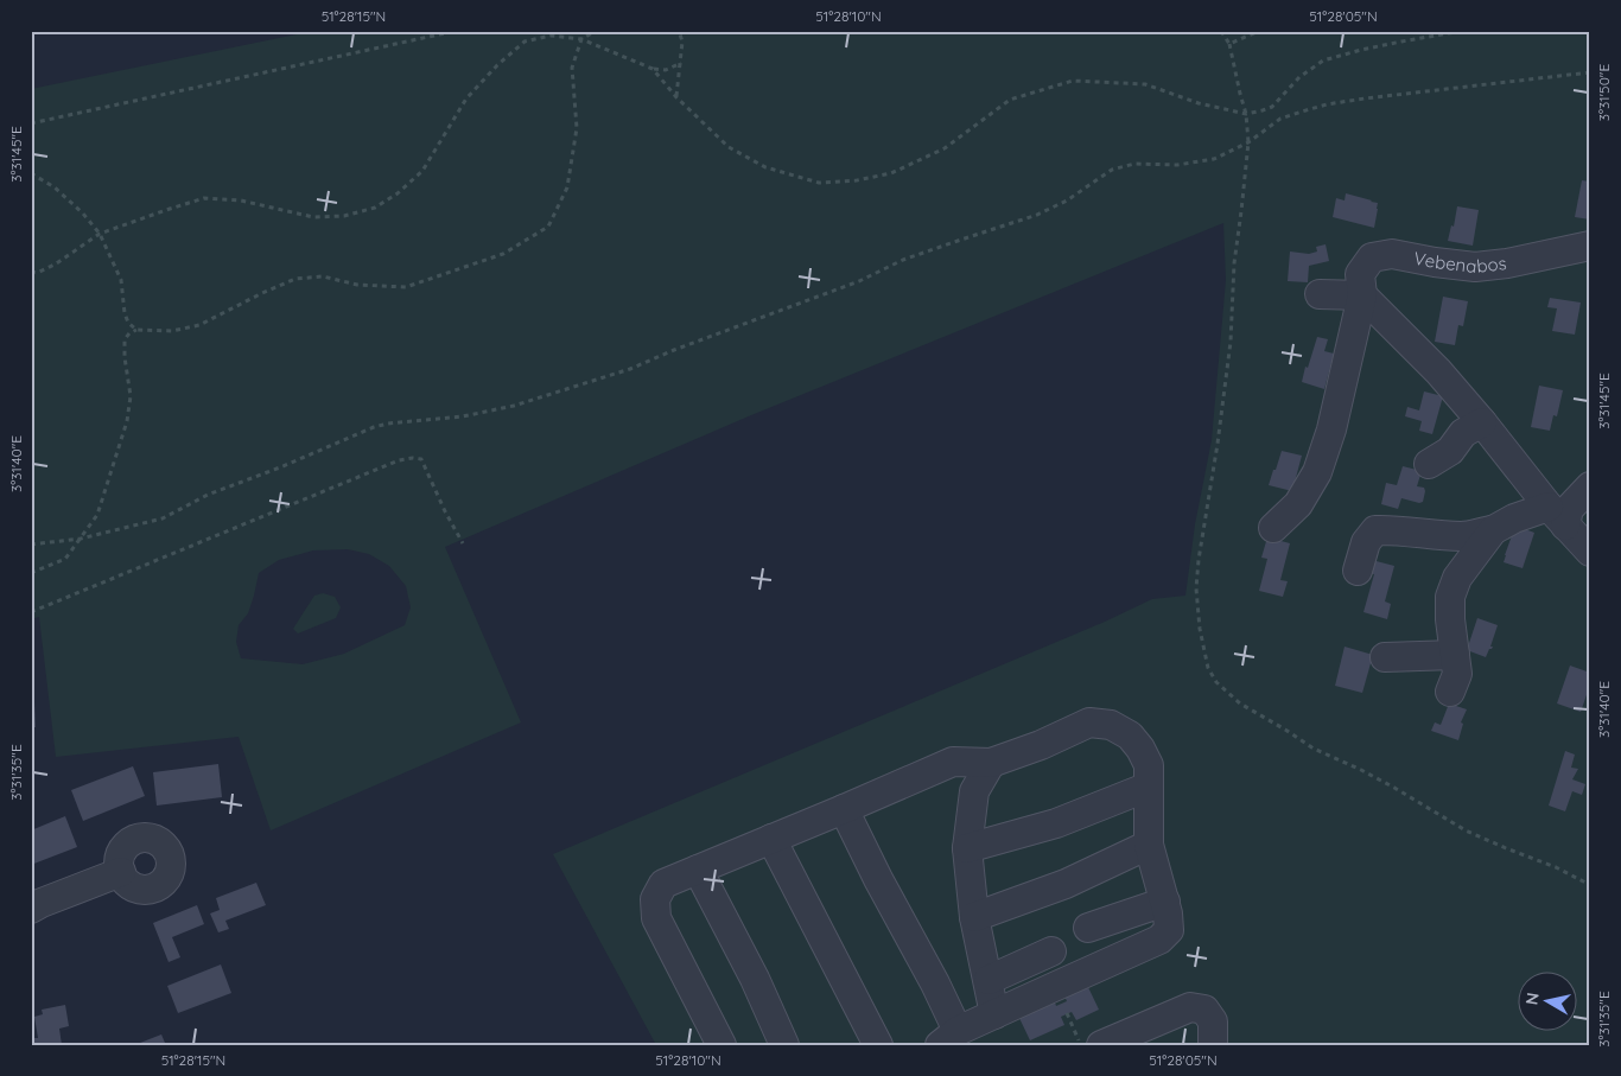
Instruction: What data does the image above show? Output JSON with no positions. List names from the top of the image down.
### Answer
{
  "streets": {
    "street": ["Vebenabos"]
  },
  "north": "left",
  "coordinates": [
    "51°28'15\"N",
    "51°28'10\"N",
    "51°28'05\"N",
    "3°31'50\"E",
    "3°31'45\"E",
    "3°31'40\"E",
    "3°31'35\"E"
  ]
}
